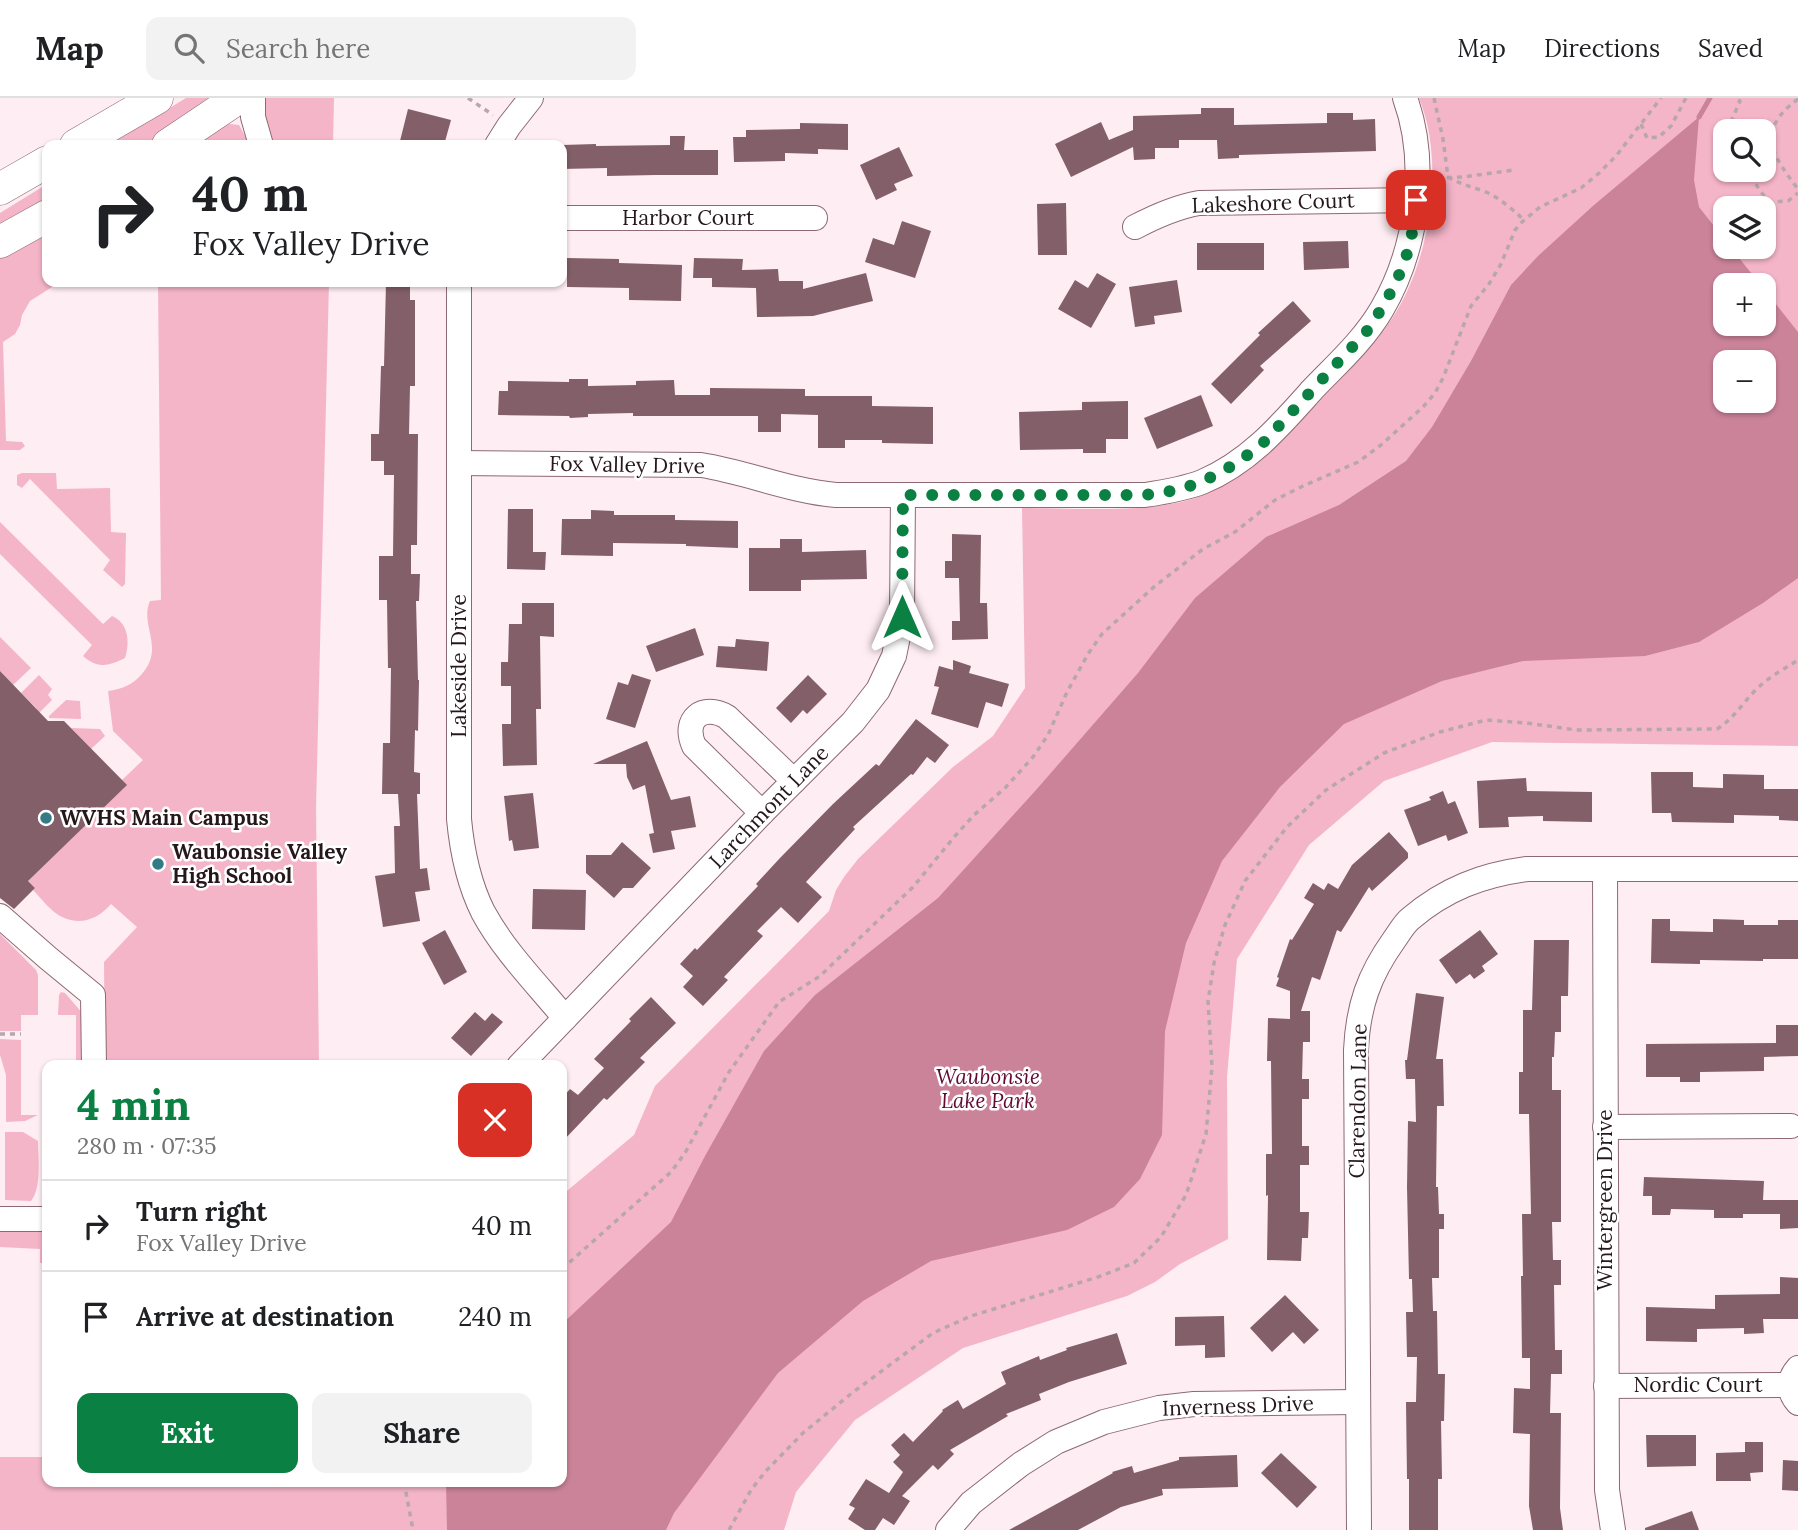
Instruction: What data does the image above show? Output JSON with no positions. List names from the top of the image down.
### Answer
{
  "streets": {
    "street": [
      "Lakeshore Court",
      "Harbor Court",
      "Fox Valley Drive",
      "Lakeside Drive",
      "Larchmont Lane",
      "Clarendon Lane",
      "Wintergreen Drive",
      "Nordic Court",
      "Inverness Drive"
    ]
  },
  "crossings": [
    ["Lakeshore Court", "Fox Valley Drive"],
    ["Fox Valley Drive", "Lakeside Drive"],
    ["Fox Valley Drive", "Larchmont Lane"],
    ["Lakeside Drive", "Larchmont Lane"],
    ["Clarendon Lane", "Wintergreen Drive"],
    ["Clarendon Lane", "Inverness Drive"],
    ["Wintergreen Drive", "Nordic Court"]
  ],
  "parks": ["Waubonsie Lake Park"],
  "places": ["WVHS Main Campus", "Waubonsie Valley High School"],
  "page": {
    "header": "Map",
    "search": "Search here",
    "nav": ["Map", "Directions", "Saved"],
    "map_buttons": ["+", "−"],
    "turn": ["40 m", "Fox Valley Drive"],
    "heading": ["4 min", "280 m · 07:35"],
    "list": [
      {
        "name": "Turn right",
        "note": "Fox Valley Drive",
        "value": "40 m"
      },
      {
        "name": "Arrive at destination",
        "value": "240 m"
      }
    ],
    "buttons": ["Exit", "Share"]
  }
}
